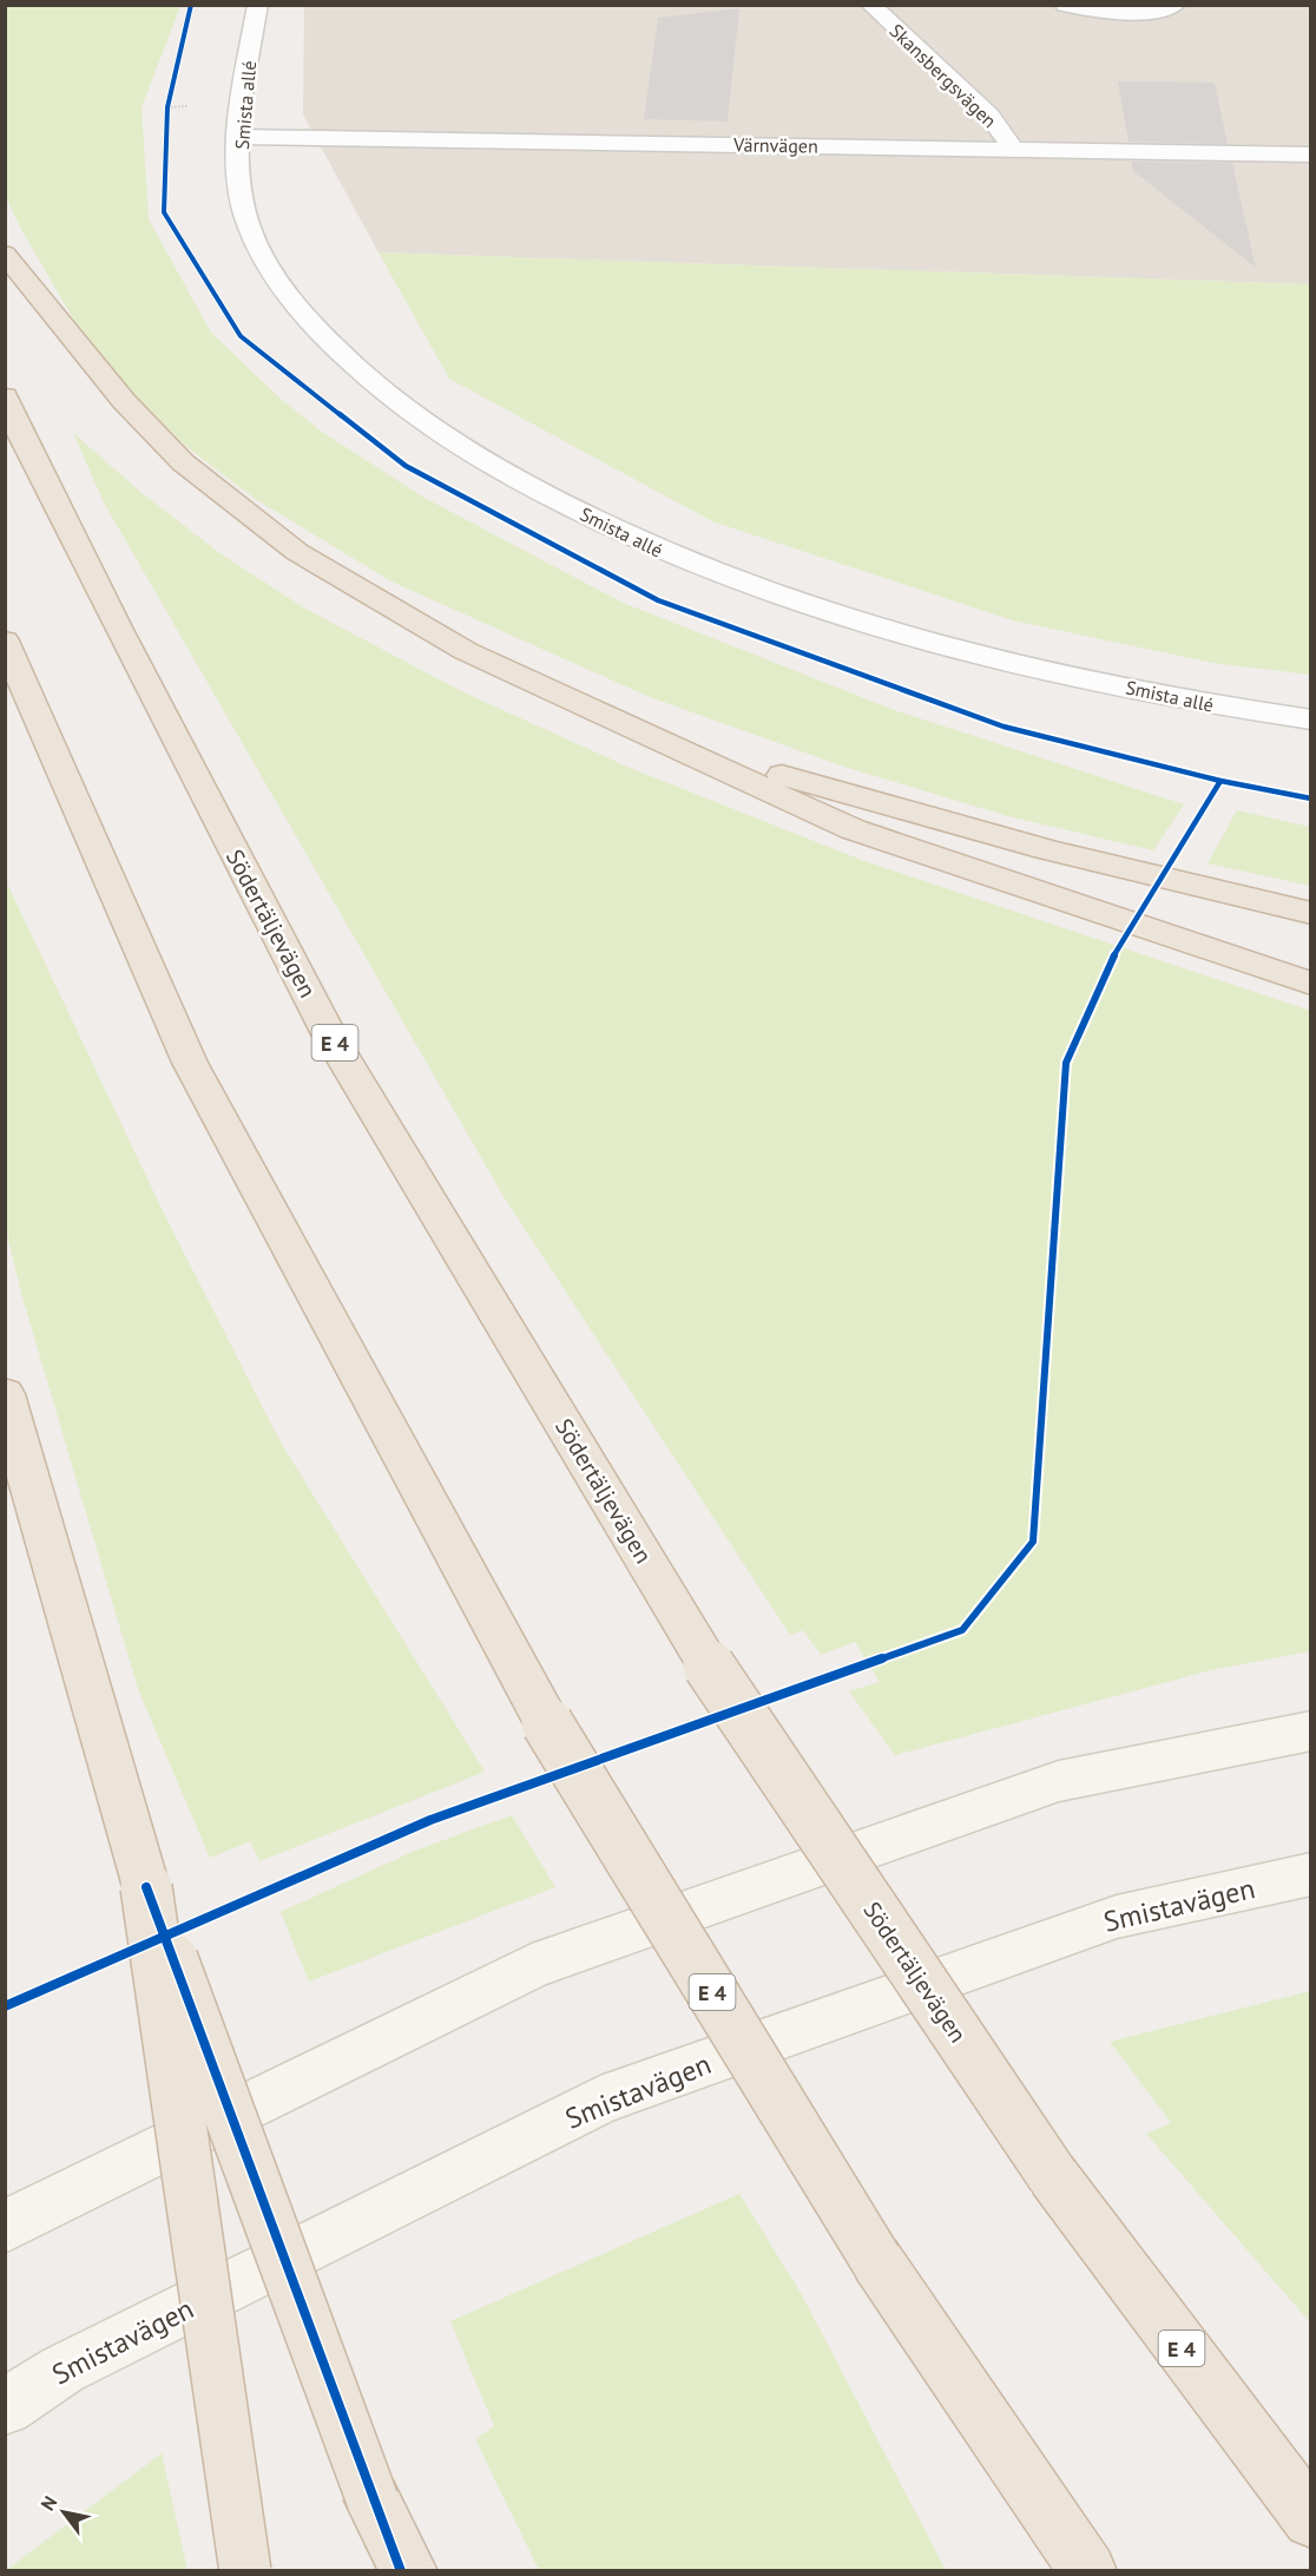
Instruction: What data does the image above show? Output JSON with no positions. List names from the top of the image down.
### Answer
{
  "streets": {
    "highway": ["Södertäljevägen", "E 4"],
    "main road": ["Smistavägen"],
    "street": ["Skansbergsvägen", "Smista allé", "Värnvägen"]
  },
  "crossings": [
    ["Skansbergsvägen", "Värnvägen"],
    ["Smista allé", "Värnvägen"]
  ],
  "north": "top left"
}
